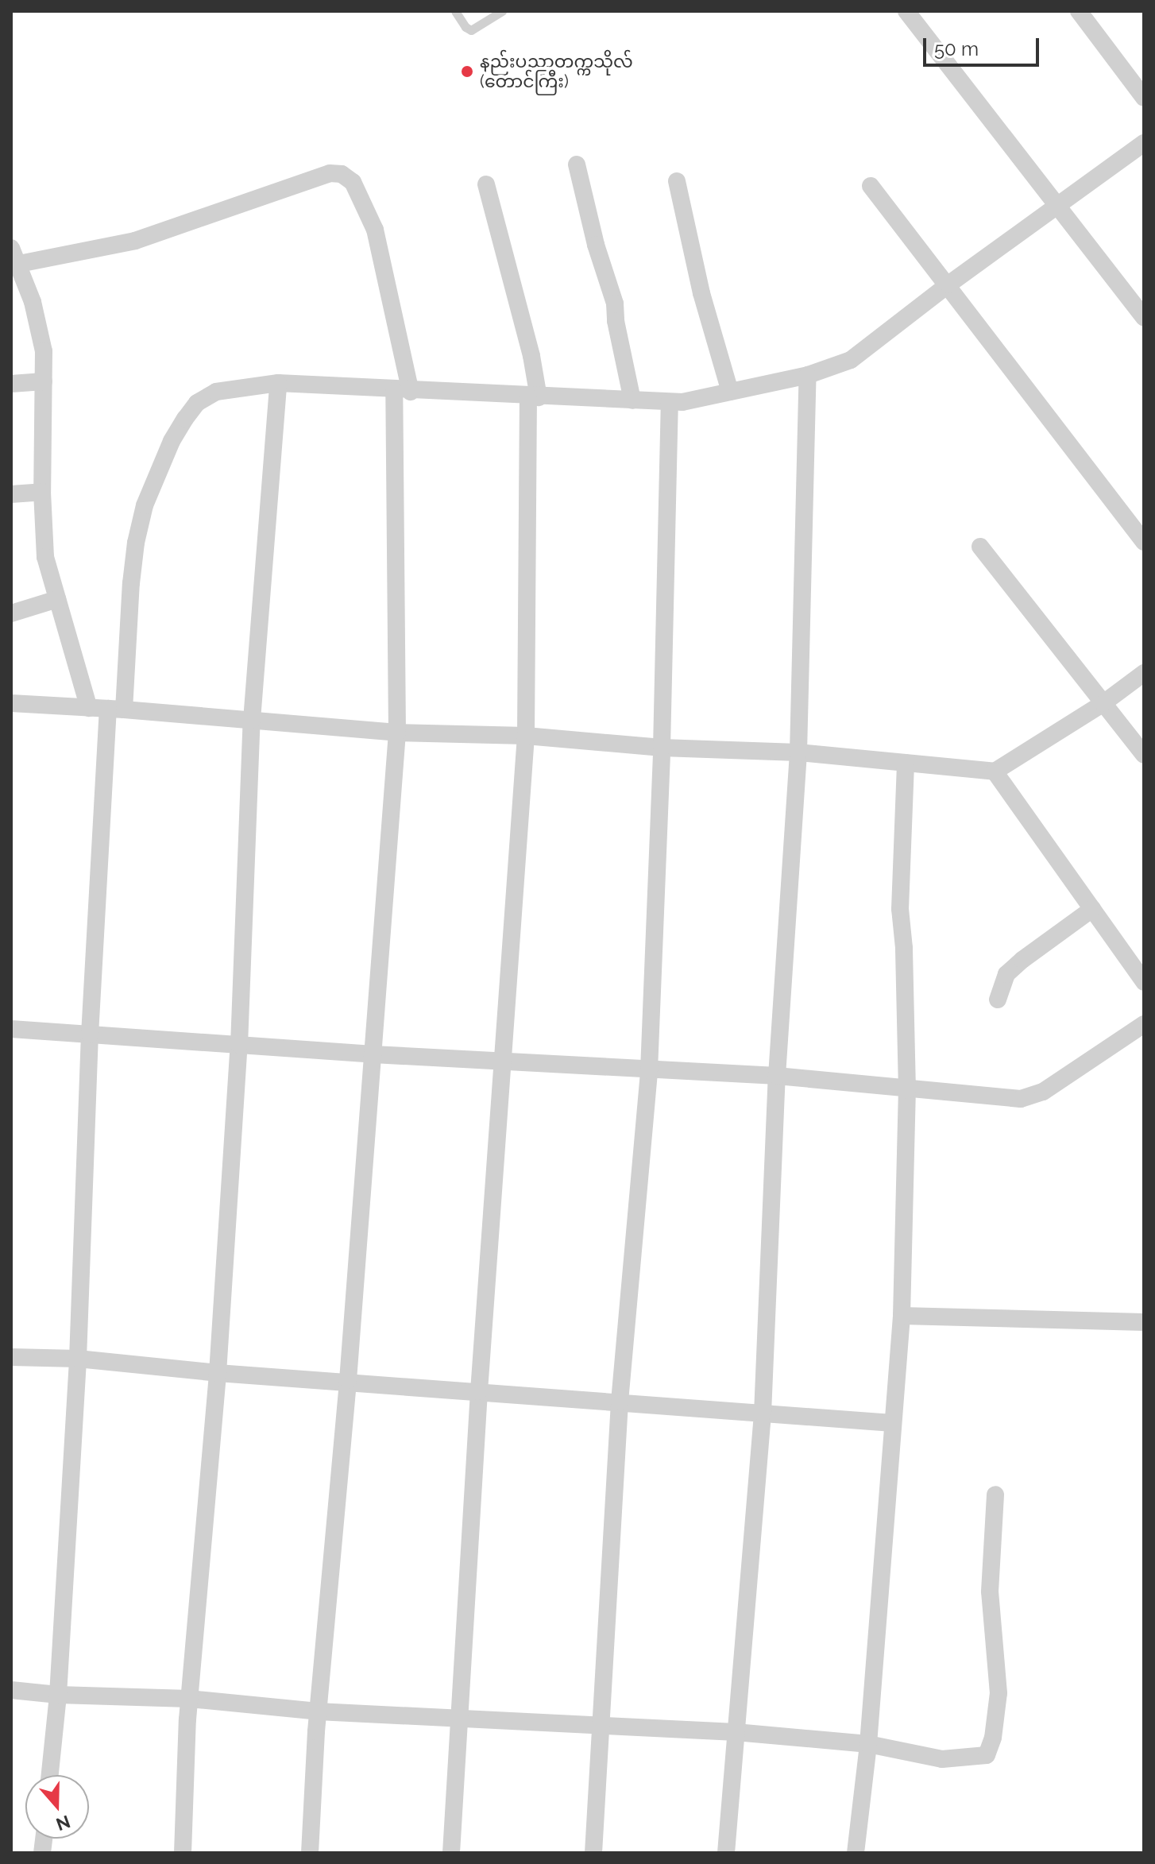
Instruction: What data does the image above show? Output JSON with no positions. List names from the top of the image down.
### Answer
{
  "places": ["နည်းပညာတက္ကသိုလ် (တောင်ကြီး)"],
  "scale_bar": "50 m",
  "north": "bottom"
}
